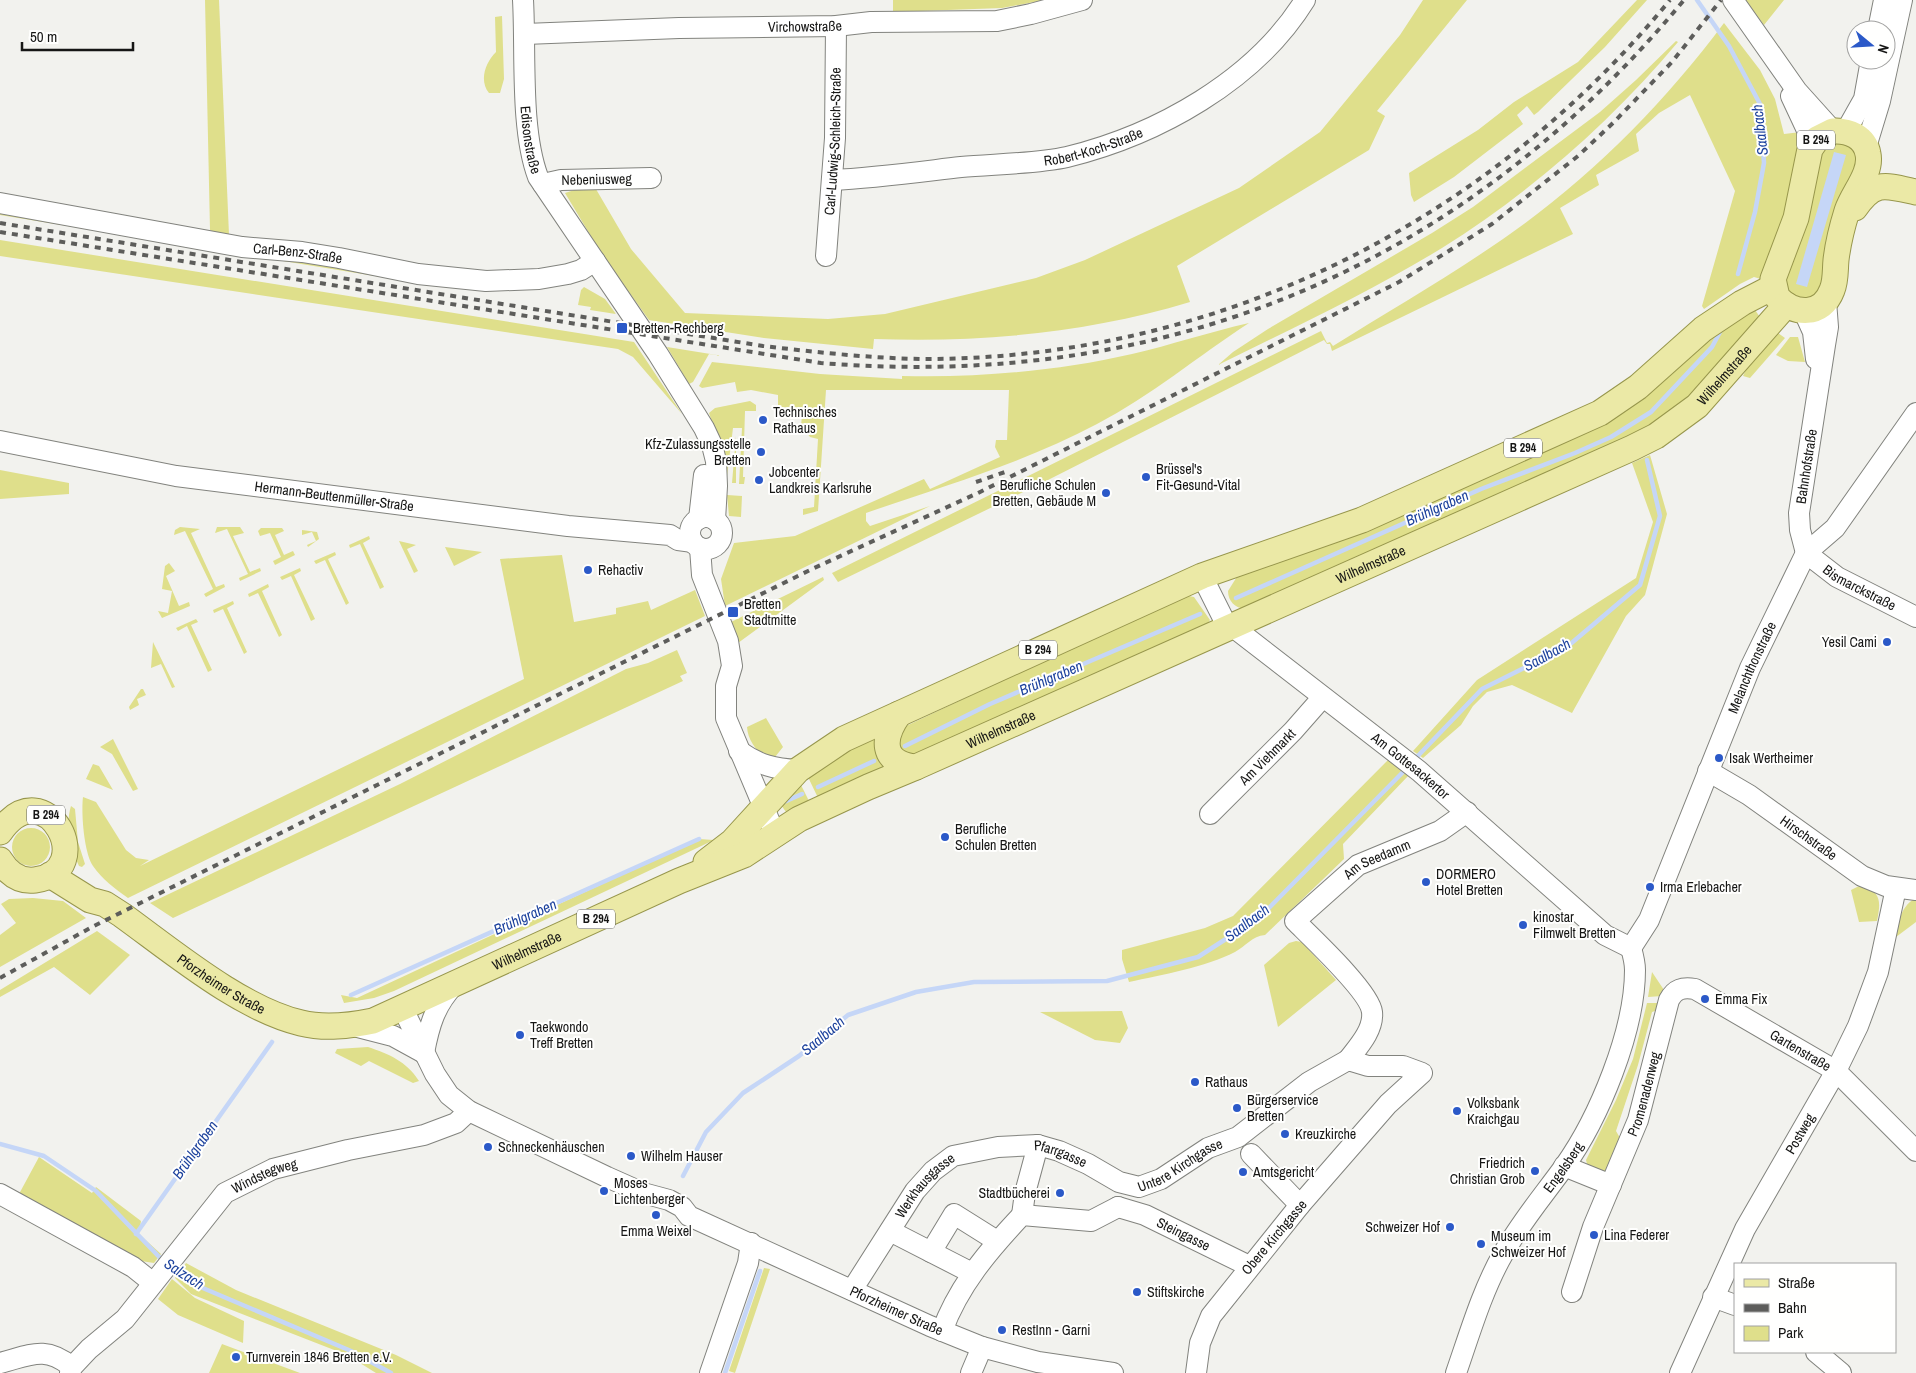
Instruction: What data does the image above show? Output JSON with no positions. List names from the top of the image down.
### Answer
{
  "streets": {
    "main road": ["B 294", "Wilhelmstraße", "Pforzheimer Straße"],
    "street": [
      "Virchowstraße",
      "Edisonstraße",
      "Carl-Ludwig-Schleich-Straße",
      "Robert-Koch-Straße",
      "Nebeniusweg",
      "Carl-Benz-Straße",
      "Bahnhofstraße",
      "Hermann-Beuttenmüller-Straße",
      "Bismarckstraße",
      "Melanchthonstraße",
      "Am Viehmarkt",
      "Am Gottesackertor",
      "Hirschstraße",
      "Am Seedamm",
      "Gartenstraße",
      "Promenadenweg",
      "Postweg",
      "Pfarrgasse",
      "Untere Kirchgasse",
      "Engelsberg",
      "Windstegweg",
      "Werkhausgasse",
      "Steingasse",
      "Obere Kirchgasse"
    ]
  },
  "crossings": [
    ["Virchowstraße", "Edisonstraße"],
    ["Virchowstraße", "Carl-Ludwig-Schleich-Straße"],
    ["Edisonstraße", "Nebeniusweg"],
    ["Edisonstraße", "Carl-Benz-Straße"],
    ["B 294", "Wilhelmstraße"],
    ["B 294", "Bahnhofstraße"],
    ["B 294", "Pforzheimer Straße"],
    ["Carl-Ludwig-Schleich-Straße", "Robert-Koch-Straße"],
    ["Wilhelmstraße", "Bahnhofstraße"],
    ["Wilhelmstraße", "Am Gottesackertor"],
    ["Wilhelmstraße", "Pforzheimer Straße"],
    ["Bahnhofstraße", "Bismarckstraße"],
    ["Bahnhofstraße", "Melanchthonstraße"],
    ["Bismarckstraße", "Melanchthonstraße"],
    ["Melanchthonstraße", "Am Gottesackertor"],
    ["Melanchthonstraße", "Hirschstraße"],
    ["Melanchthonstraße", "Engelsberg"],
    ["Am Viehmarkt", "Am Gottesackertor"],
    ["Am Gottesackertor", "Am Seedamm"],
    ["Am Gottesackertor", "Engelsberg"],
    ["Hirschstraße", "Postweg"],
    ["Am Seedamm", "Untere Kirchgasse"],
    ["Am Seedamm", "Obere Kirchgasse"],
    ["Pforzheimer Straße", "Windstegweg"],
    ["Pforzheimer Straße", "Werkhausgasse"],
    ["Gartenstraße", "Promenadenweg"],
    ["Gartenstraße", "Postweg"],
    ["Pfarrgasse", "Untere Kirchgasse"],
    ["Pfarrgasse", "Werkhausgasse"],
    ["Untere Kirchgasse", "Steingasse"],
    ["Untere Kirchgasse", "Obere Kirchgasse"],
    ["Steingasse", "Obere Kirchgasse"]
  ],
  "water": ["Saalbach", "Brühlgraben", "Salzach"],
  "places": {
    "transit": ["Bretten-Rechberg", "Bretten Stadtmitte"],
    "other": [
      "Technisches Rathaus",
      "Kfz-Zulassungsstelle Bretten",
      "Brüssel's Fit-Gesund-Vital",
      "Jobcenter Landkreis Karlsruhe",
      "Berufliche Schulen Bretten, Gebäude M",
      "Rehactiv",
      "Yesil Cami",
      "Isak Wertheimer",
      "Berufliche Schulen Bretten",
      "DORMERO Hotel Bretten",
      "Irma Erlebacher",
      "kinostar Filmwelt Bretten",
      "Emma Fix",
      "Taekwondo Treff Bretten",
      "Rathaus",
      "Bürgerservice Bretten",
      "Volksbank Kraichgau",
      "Kreuzkirche",
      "Schneckenhäuschen",
      "Wilhelm Hauser",
      "Friedrich Christian Grob",
      "Amtsgericht",
      "Moses Lichtenberger",
      "Stadtbücherei",
      "Emma Weixel",
      "Schweizer Hof",
      "Lina Federer",
      "Museum im Schweizer Hof",
      "Stiftskirche",
      "RestInn - Garni",
      "Turnverein 1846 Bretten e.V."
    ]
  },
  "legend": ["Straße", "Bahn", "Park"],
  "scale_bar": "50 m",
  "north": "right"
}
